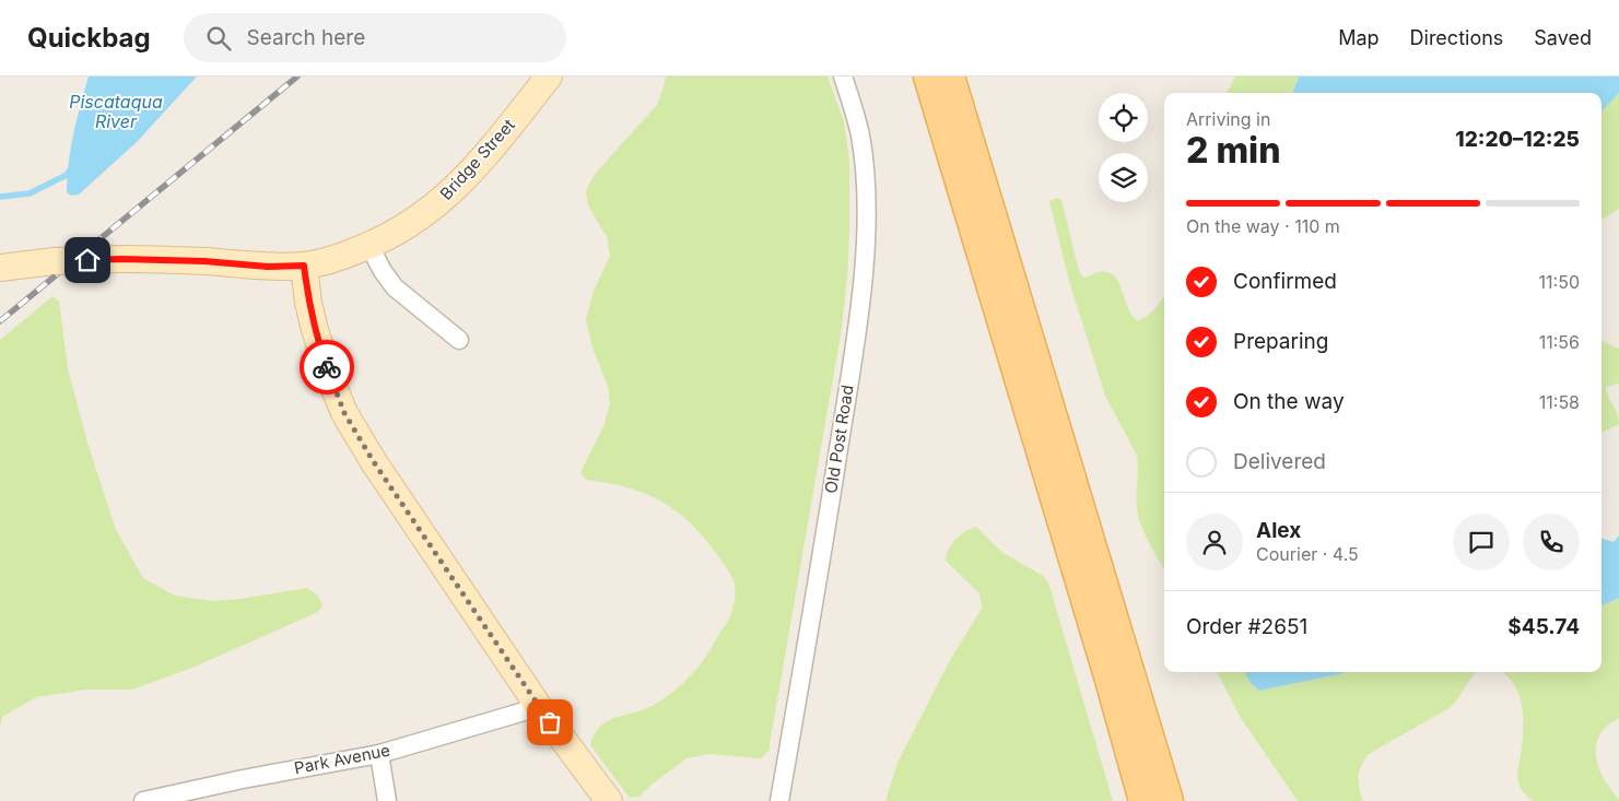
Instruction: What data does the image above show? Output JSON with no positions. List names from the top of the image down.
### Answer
{
  "streets": {
    "main road": ["Bridge Street"],
    "street": ["Old Post Road", "Park Avenue"]
  },
  "water": ["Piscataqua River"],
  "page": {
    "header": "Quickbag",
    "search": "Search here",
    "nav": ["Map", "Directions", "Saved"],
    "heading": ["2 min", "Arriving in", "12:20–12:25"],
    "panel": [
      "Alex",
      "Courier · 4.5",
      "Order #2651",
      "$45.74"
    ],
    "bar": "On the way · 110 m",
    "list": [
      ["Confirmed", "11:50"],
      ["Preparing", "11:56"],
      ["On the way", "11:58"],
      "Delivered"
    ]
  }
}
